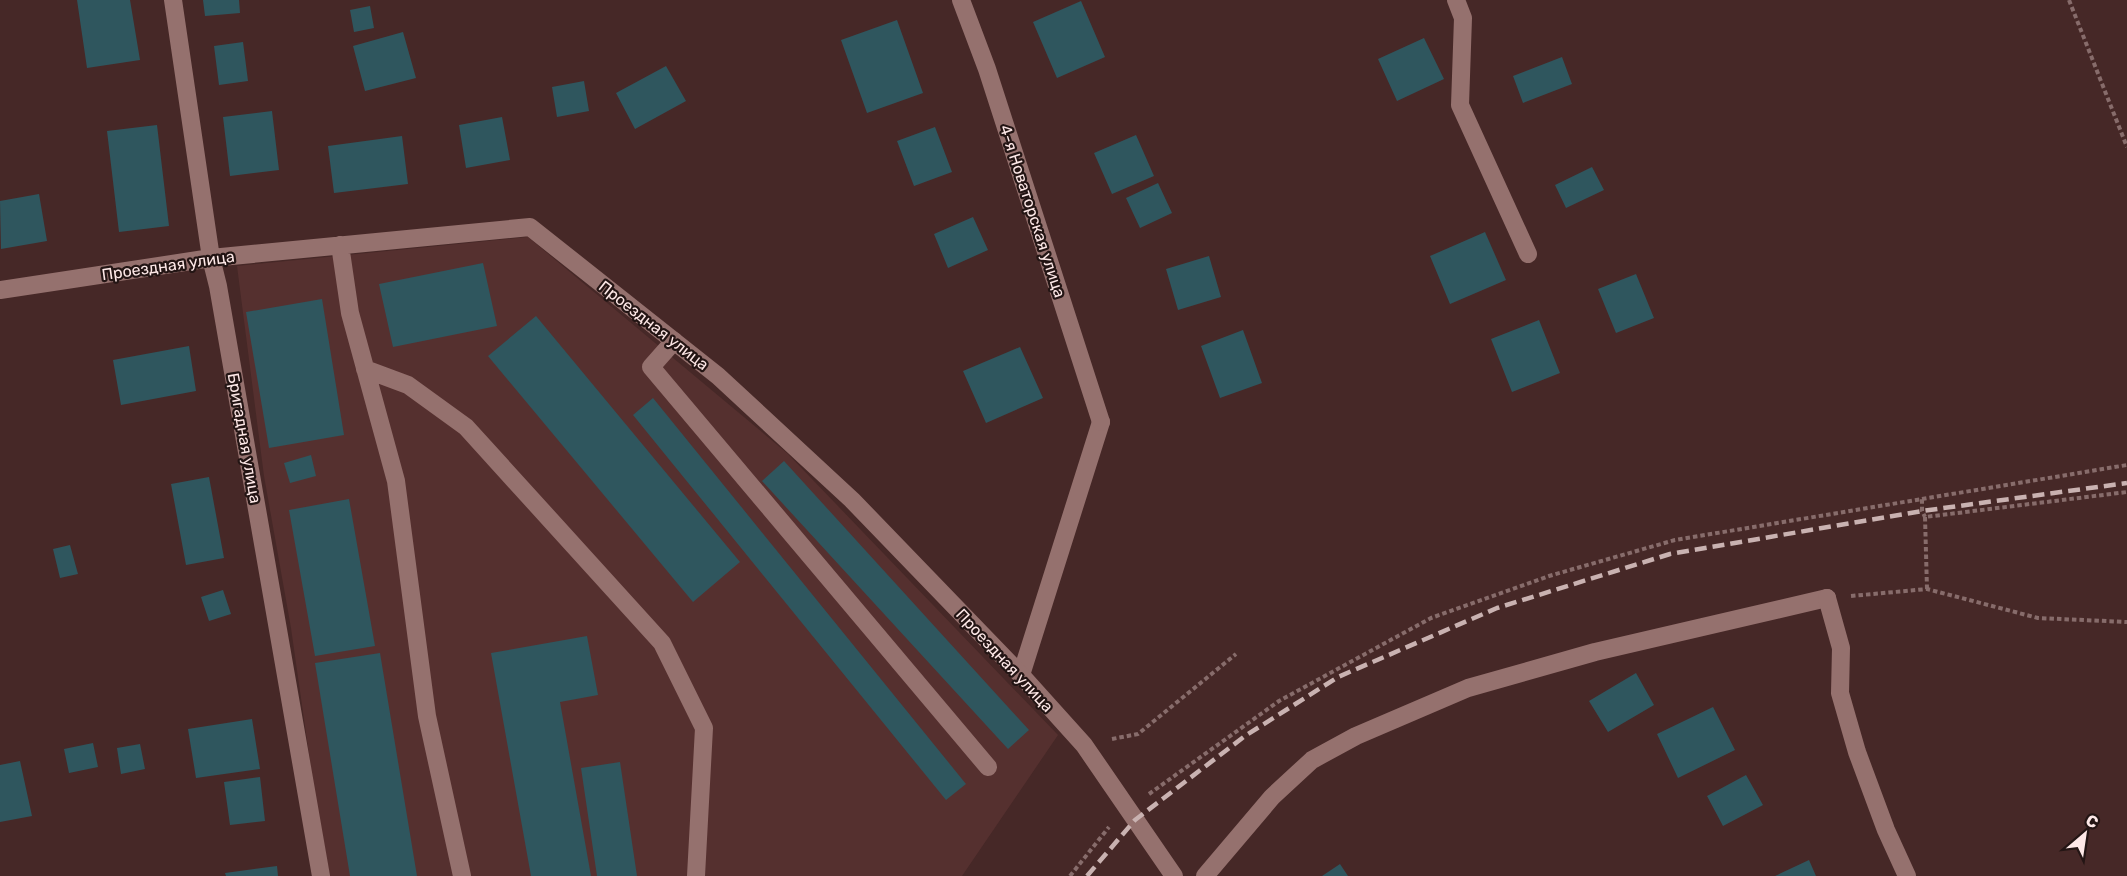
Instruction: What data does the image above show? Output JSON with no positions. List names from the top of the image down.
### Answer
{
  "streets": {
    "street": ["4-я Новаторская улица", "Проездная улица", "Бригадная улица"]
  },
  "crossings": [
    ["4-я Новаторская улица", "Проездная улица"],
    ["Проездная улица", "Бригадная улица"]
  ],
  "north": "top right"
}
